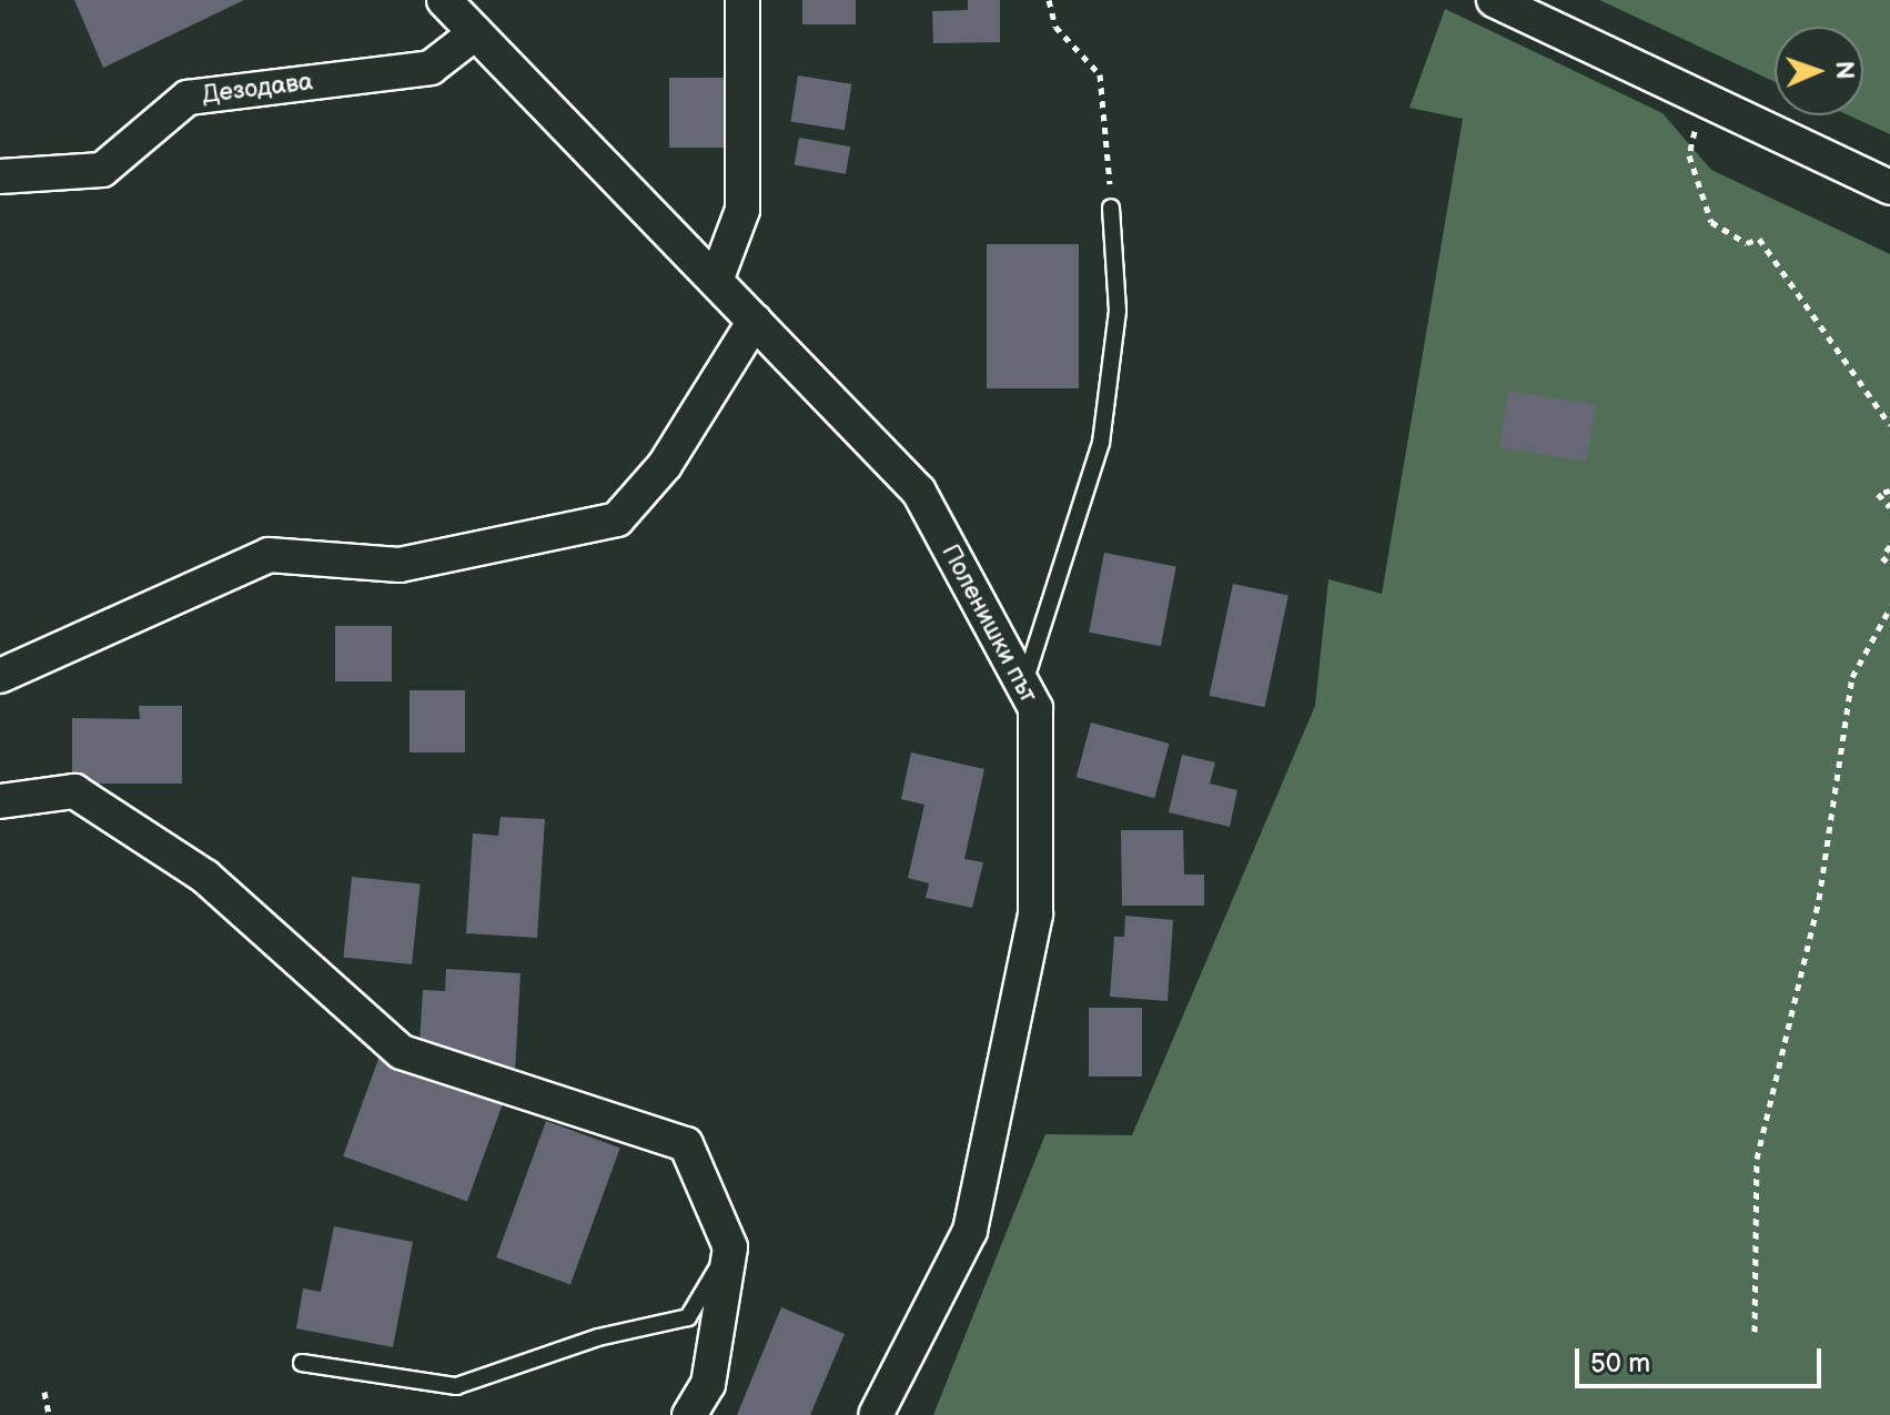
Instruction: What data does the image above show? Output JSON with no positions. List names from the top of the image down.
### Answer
{
  "streets": {
    "street": ["Дезодава", "Поленишки път"]
  },
  "crossings": [
    ["Дезодава", "Поленишки път"]
  ],
  "scale_bar": "50 m",
  "north": "right"
}
